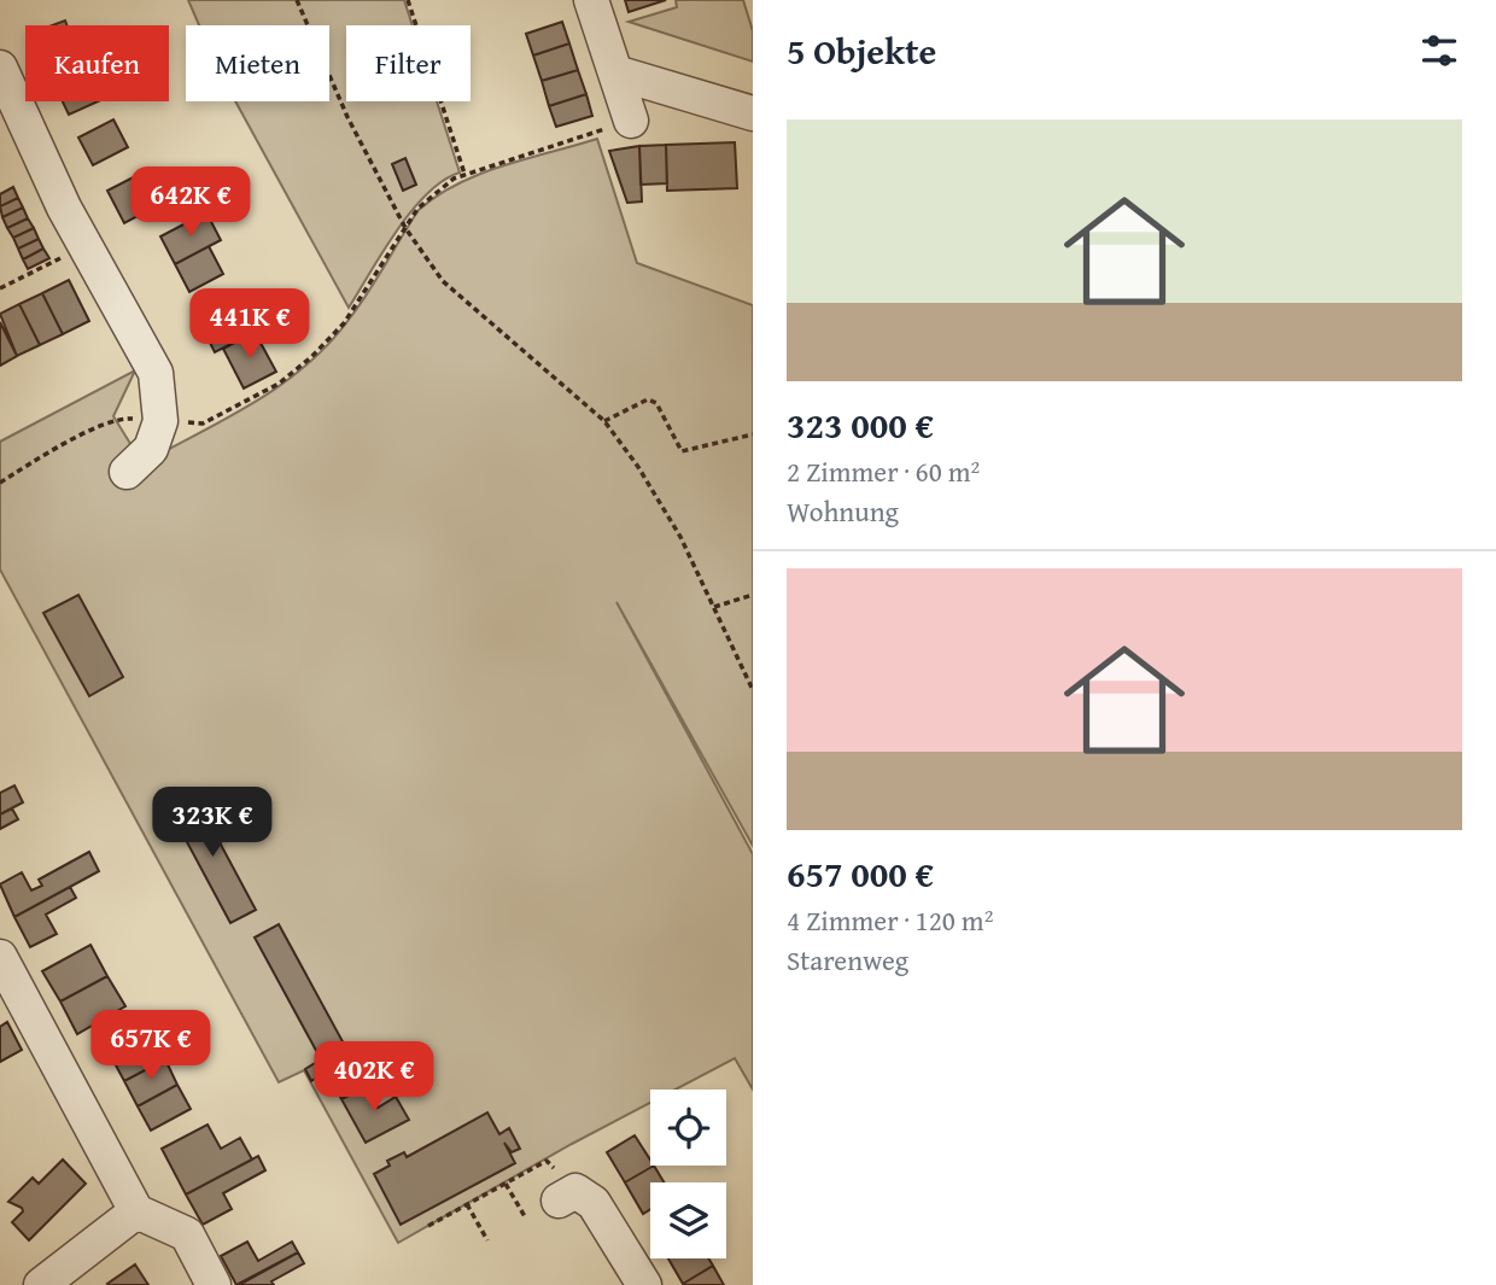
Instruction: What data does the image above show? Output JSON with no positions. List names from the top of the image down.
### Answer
{
  "page": {
    "heading": "5 Objekte",
    "chip": ["Kaufen", "Mieten", "Filter"],
    "list": [
      {
        "name": "323 000 €",
        "note": "2 Zimmer · 60 m² · Wohnung"
      },
      {
        "name": "657 000 €",
        "note": "4 Zimmer · 120 m² · Starenweg"
      }
    ],
    "price": [
      "642K €",
      "441K €",
      "323K €",
      "657K €",
      "402K €"
    ]
  }
}
